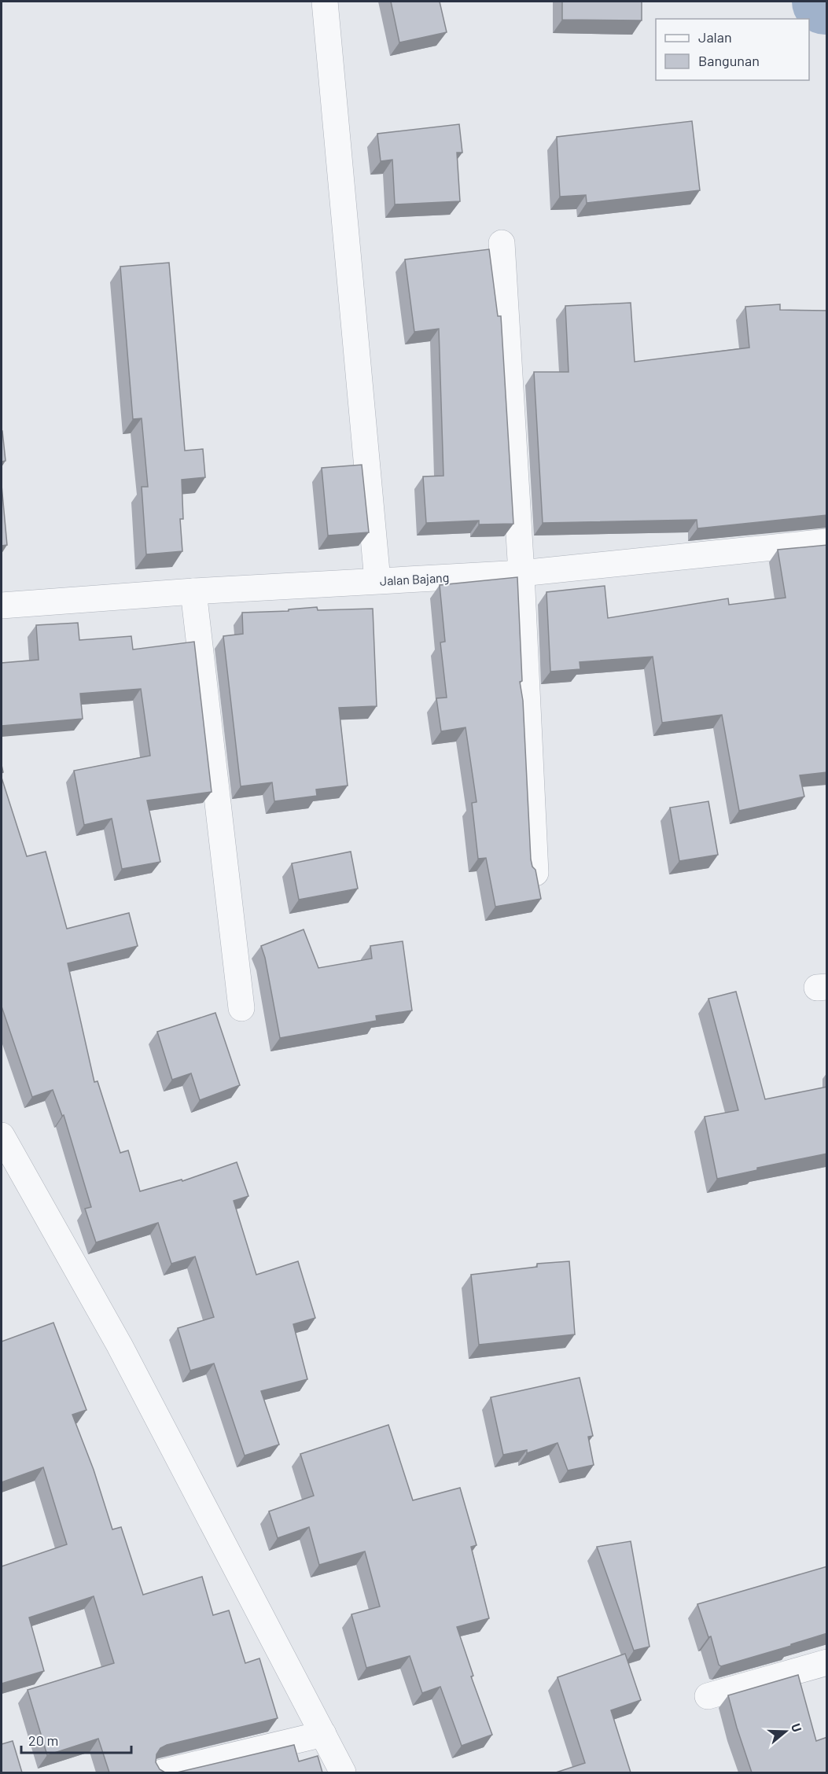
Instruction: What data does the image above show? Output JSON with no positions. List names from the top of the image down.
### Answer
{
  "streets": {
    "street": ["Jalan Bajang"]
  },
  "legend": ["Jalan", "Bangunan"],
  "scale_bar": "20 m",
  "north": "right"
}
